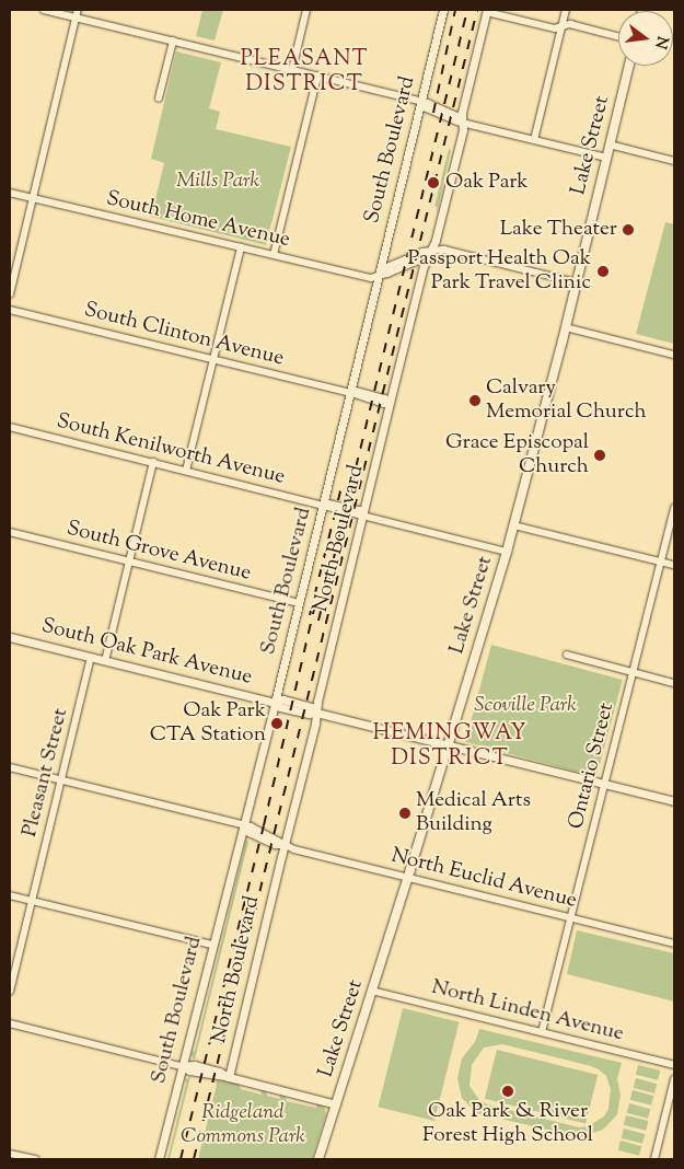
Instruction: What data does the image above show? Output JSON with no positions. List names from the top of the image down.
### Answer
{
  "streets": {
    "main road": ["Lake Street"],
    "street": [
      "South Boulevard",
      "South Home Avenue",
      "South Clinton Avenue",
      "South Kenilworth Avenue",
      "North Boulevard",
      "South Grove Avenue",
      "South Oak Park Avenue",
      "Ontario Street",
      "Pleasant Street",
      "North Euclid Avenue",
      "North Linden Avenue"
    ]
  },
  "crossings": [
    ["Lake Street", "South Kenilworth Avenue"],
    ["Lake Street", "South Oak Park Avenue"],
    ["Lake Street", "North Euclid Avenue"],
    ["Lake Street", "North Linden Avenue"],
    ["South Boulevard", "South Home Avenue"],
    ["South Boulevard", "South Clinton Avenue"],
    ["South Boulevard", "South Kenilworth Avenue"],
    ["South Boulevard", "South Grove Avenue"],
    ["South Boulevard", "South Oak Park Avenue"],
    ["South Boulevard", "North Euclid Avenue"],
    ["South Home Avenue", "North Boulevard"],
    ["South Clinton Avenue", "North Boulevard"],
    ["South Kenilworth Avenue", "North Boulevard"],
    ["North Boulevard", "South Oak Park Avenue"],
    ["North Boulevard", "North Euclid Avenue"],
    ["South Oak Park Avenue", "Ontario Street"],
    ["South Oak Park Avenue", "Pleasant Street"],
    ["Ontario Street", "North Euclid Avenue"],
    ["Ontario Street", "North Linden Avenue"]
  ],
  "districts": ["PLEASANT DISTRICT", "HEMINGWAY DISTRICT"],
  "parks": ["Mills Park", "Scoville Park", "Ridgeland Commons Park"],
  "places": [
    "Oak Park",
    "Lake Theater",
    "Passport Health Oak Park Travel Clinic",
    "Calvary Memorial Church",
    "Grace Episcopal Church",
    "Oak Park CTA Station",
    "Medical Arts Building",
    "Oak Park & River Forest High School"
  ],
  "north": "right"
}
